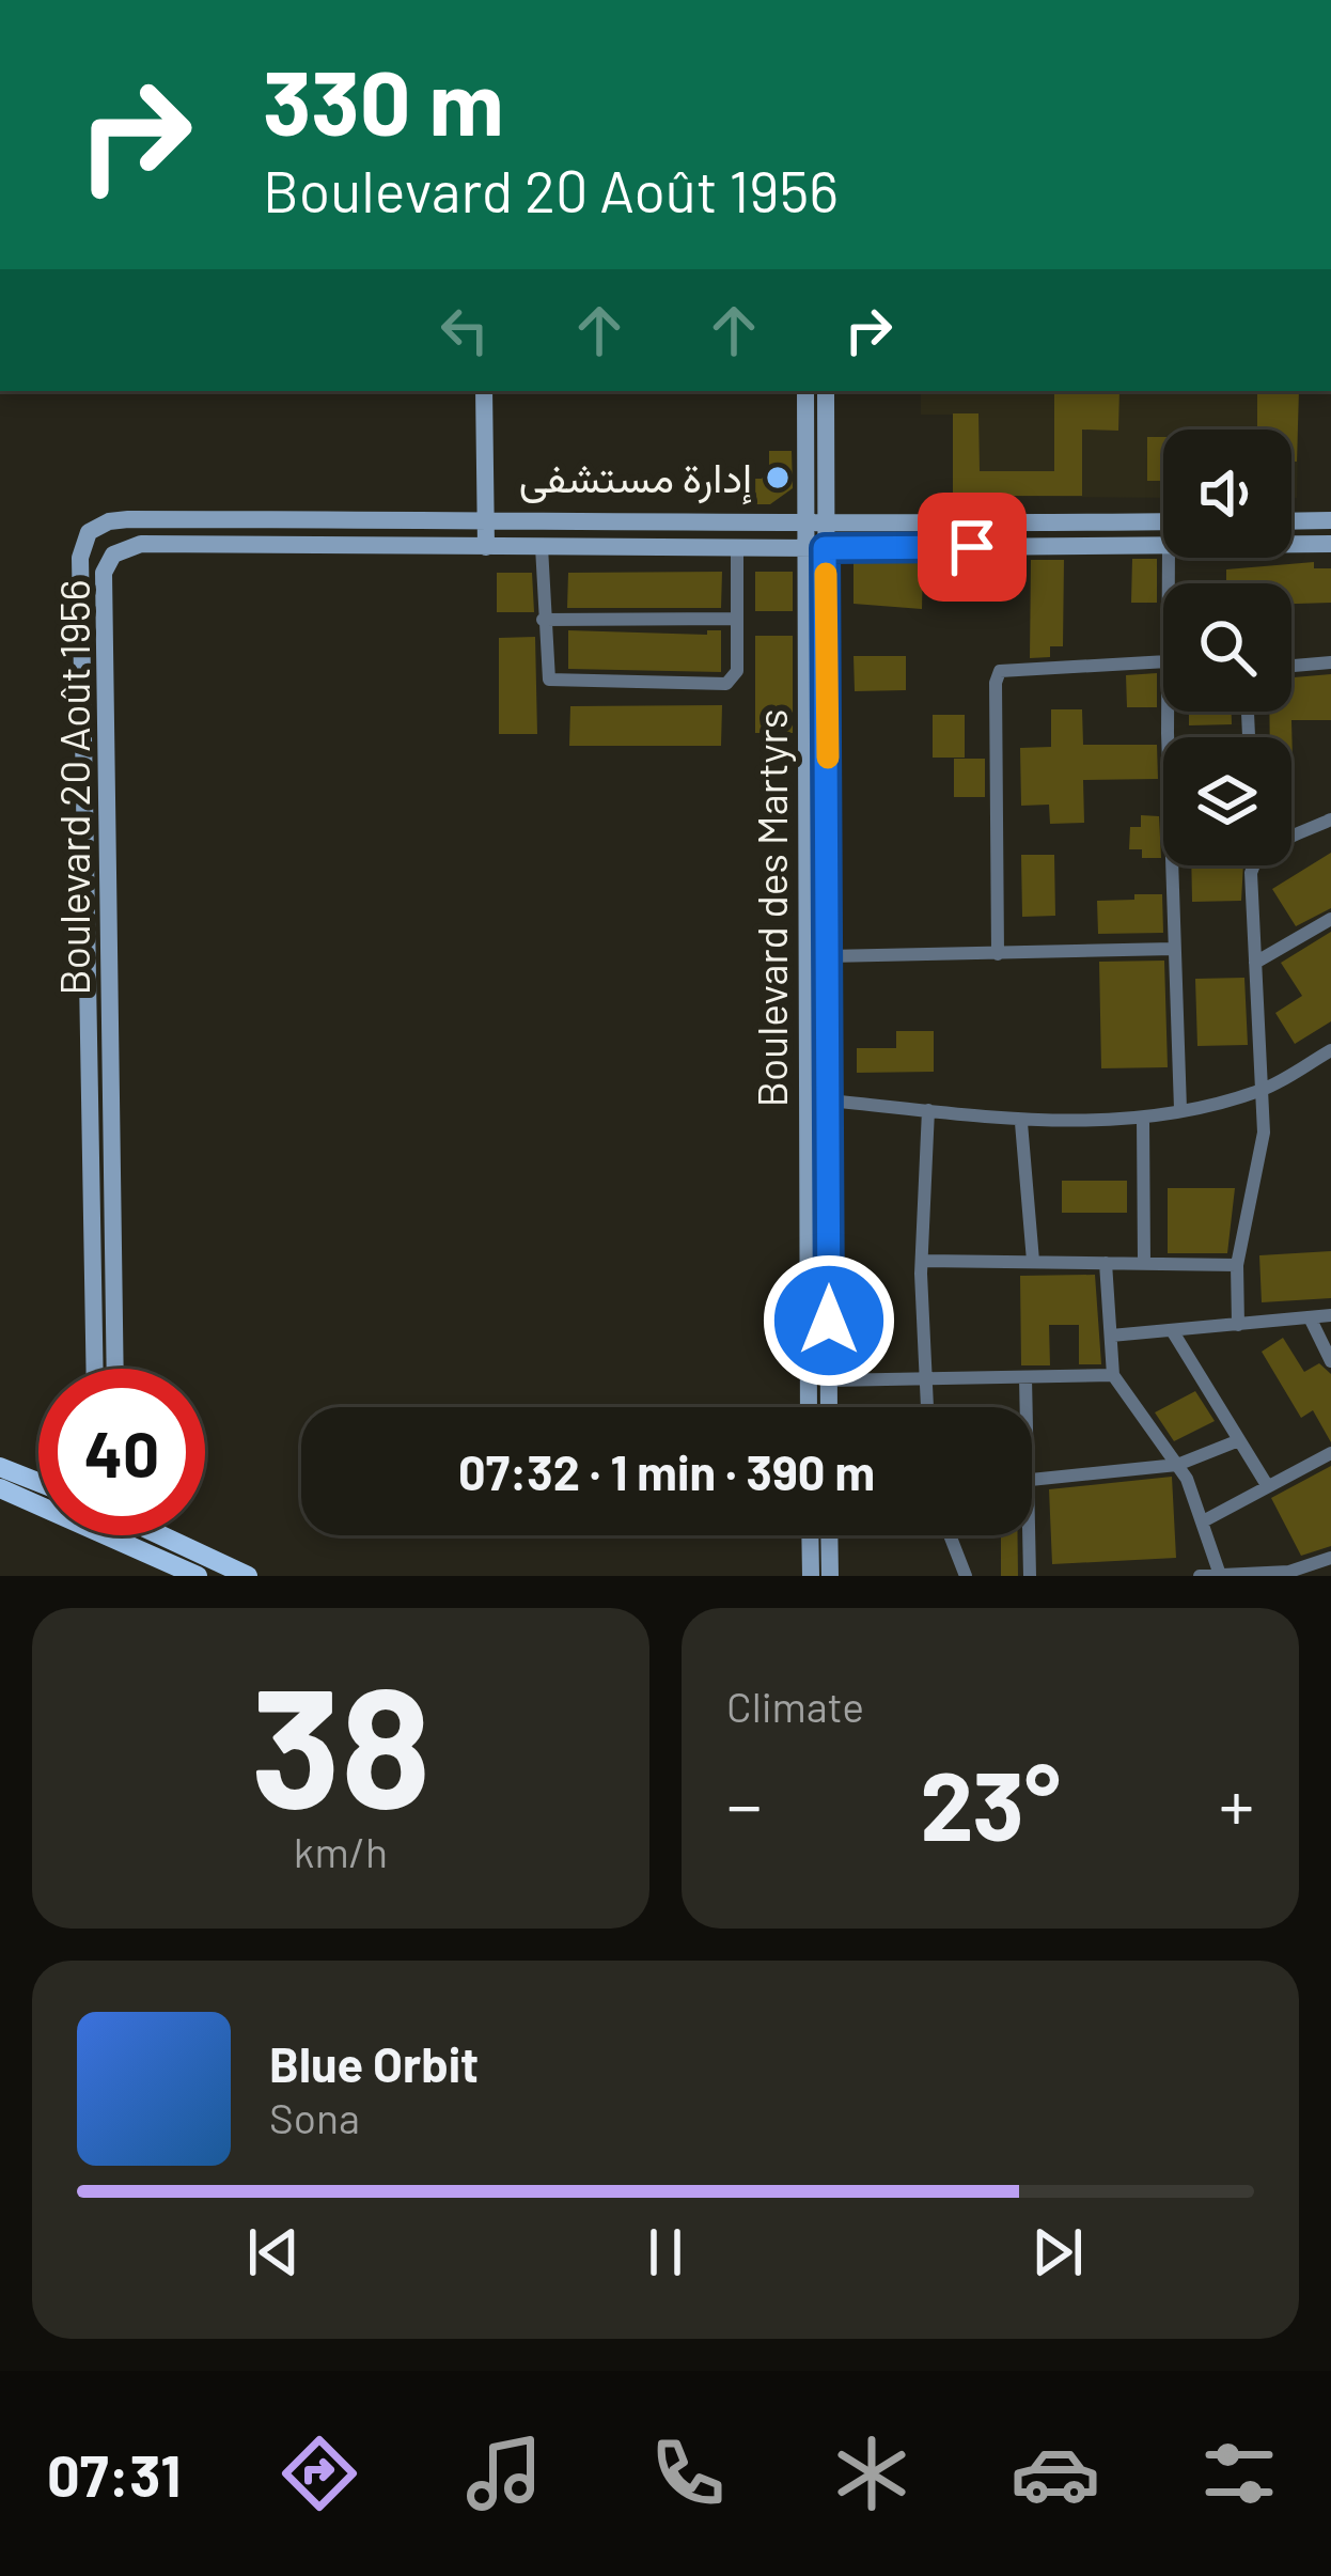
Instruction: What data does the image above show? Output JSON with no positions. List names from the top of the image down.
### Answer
{
  "streets": {
    "street": ["Boulevard 20 Août 1956", "Boulevard des Martyrs"]
  },
  "crossings": [
    ["Boulevard 20 Août 1956", "Boulevard des Martyrs"]
  ],
  "places": ["إدارة مستشفى"],
  "page": {
    "turn": ["330 m", "Boulevard 20 Août 1956"],
    "limit": "40",
    "trip": "07:32 · 1 min · 390 m",
    "tile": [
      ["38", "km/h"],
      "Climate"
    ],
    "heat": ["−", "23°", "+"],
    "song": ["Blue Orbit", "Sona"],
    "tabs": "07:31"
  }
}
